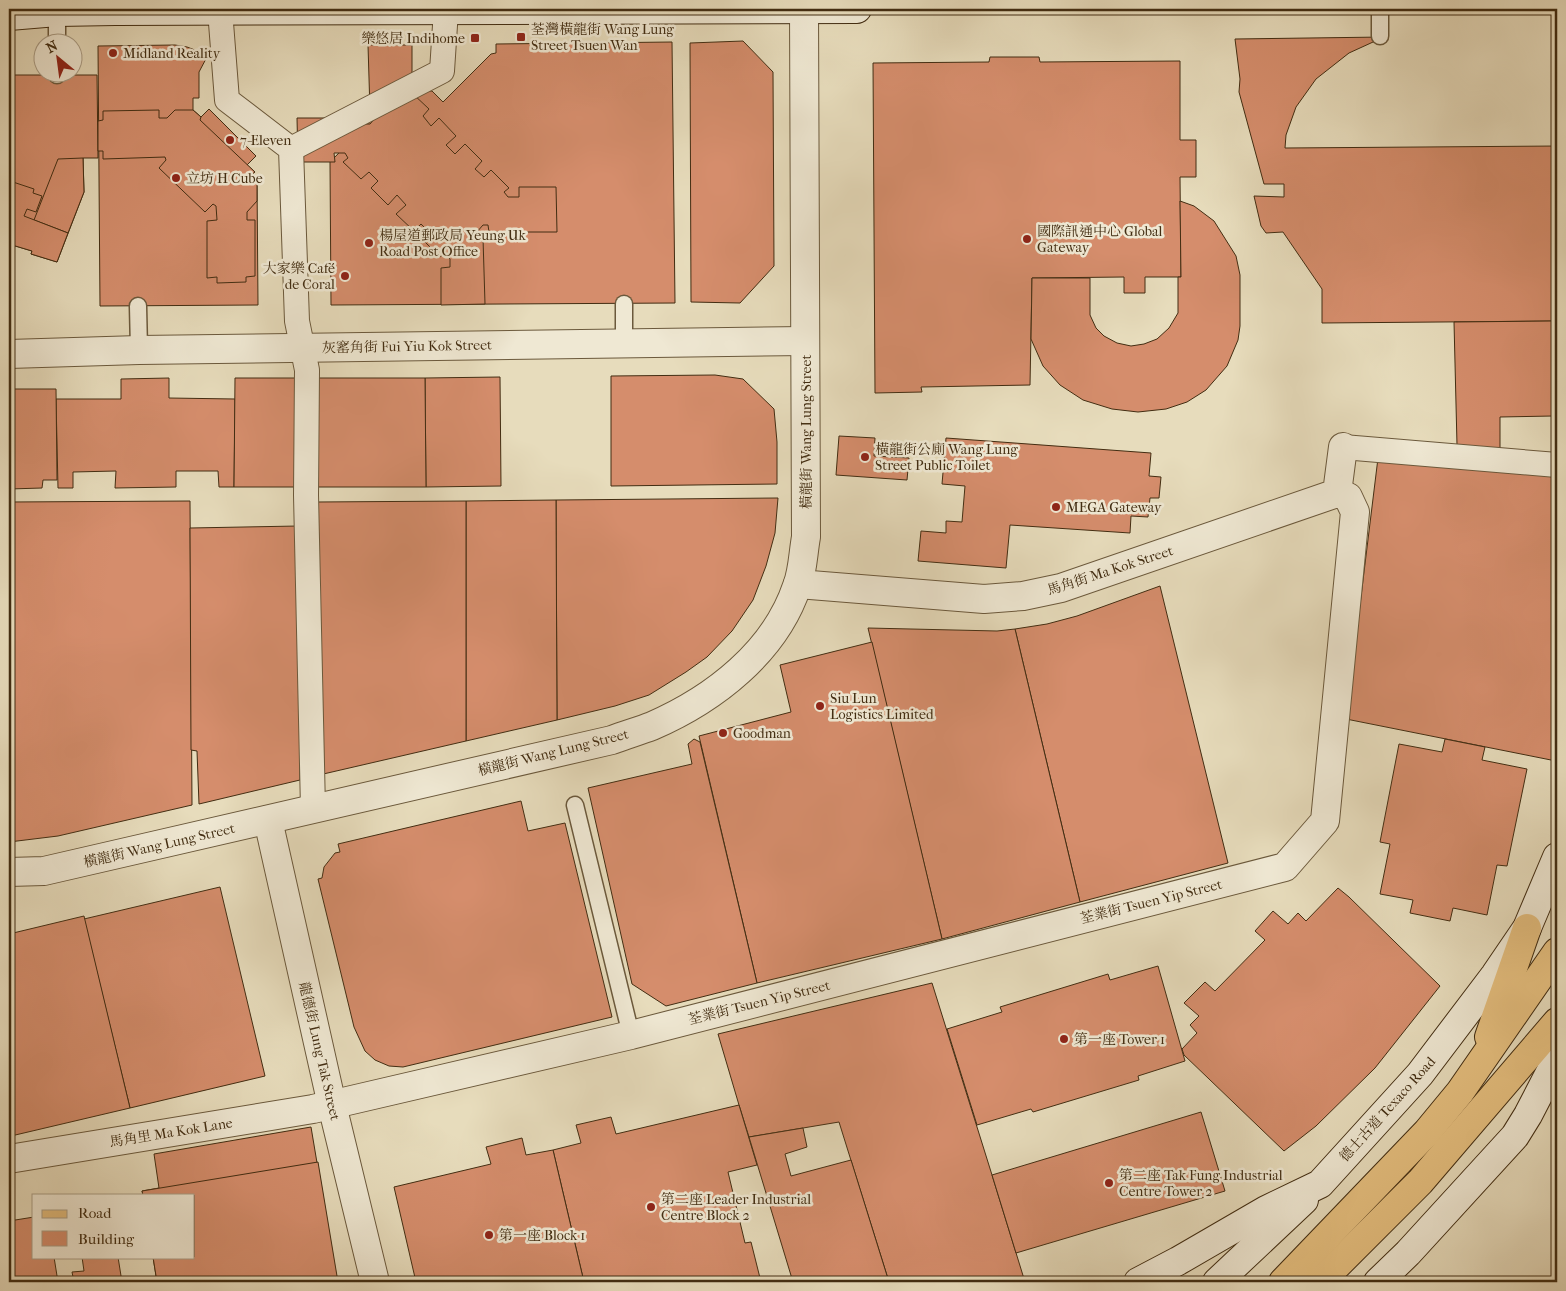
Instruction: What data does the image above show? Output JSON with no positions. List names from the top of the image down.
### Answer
{
  "streets": {
    "street": [
      "灰窰角街 Fui Yiu Kok Street",
      "橫龍街 Wang Lung Street",
      "馬角街 Ma Kok Street",
      "荃業街 Tsuen Yip Street",
      "龍德街 Lung Tak Street",
      "德士古道 Texaco Road",
      "馬角里 Ma Kok Lane"
    ]
  },
  "crossings": [
    ["灰窰角街 Fui Yiu Kok Street", "橫龍街 Wang Lung Street"],
    ["橫龍街 Wang Lung Street", "馬角街 Ma Kok Street"],
    ["橫龍街 Wang Lung Street", "龍德街 Lung Tak Street"],
    ["馬角街 Ma Kok Street", "荃業街 Tsuen Yip Street"],
    ["荃業街 Tsuen Yip Street", "龍德街 Lung Tak Street"],
    ["荃業街 Tsuen Yip Street", "馬角里 Ma Kok Lane"],
    ["龍德街 Lung Tak Street", "馬角里 Ma Kok Lane"]
  ],
  "places": {
    "transit": ["荃灣橫龍街 Wang Lung Street Tsuen Wan", "樂悠居 Indihome"],
    "other": [
      "Midland Reality",
      "7-Eleven",
      "立坊 H Cube",
      "國際訊通中心 Global Gateway",
      "楊屋道郵政局 Yeung Uk Road Post Office",
      "大家樂 Café de Coral",
      "橫龍街公廁 Wang Lung Street Public Toilet",
      "MEGA Gateway",
      "Siu Lun Logistics Limited",
      "Goodman",
      "第一座 Tower 1",
      "第二座 Tak Fung Industrial Centre Tower 2",
      "第二座 Leader Industrial Centre Block 2",
      "第一座 Block 1"
    ]
  },
  "legend": ["Road", "Building"],
  "north": "top left"
}
